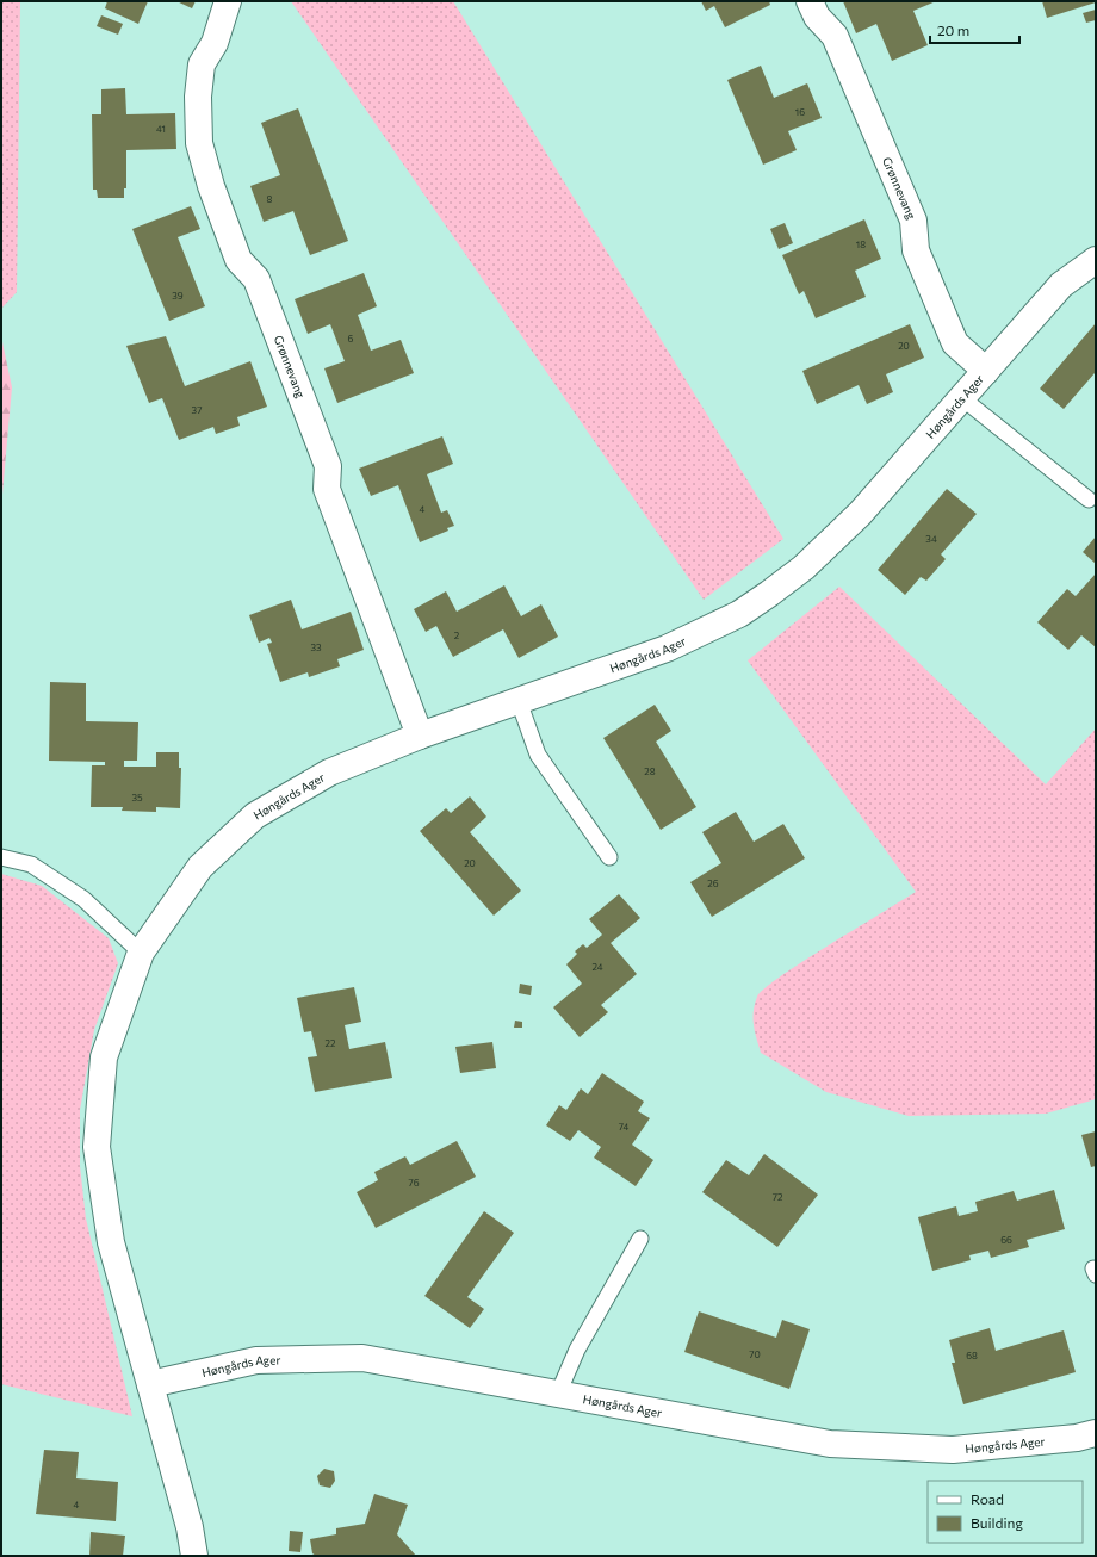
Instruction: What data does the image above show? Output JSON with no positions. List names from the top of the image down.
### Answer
{
  "streets": {
    "street": ["Grønnevang", "Høngårds Ager"]
  },
  "crossings": [
    ["Grønnevang", "Høngårds Ager"]
  ],
  "house_numbers": [
    "16",
    "41",
    "8",
    "18",
    "39",
    "6",
    "20",
    "37",
    "4",
    "34",
    "2",
    "33",
    "28",
    "35",
    "20",
    "26",
    "24",
    "22",
    "74",
    "76",
    "72",
    "66",
    "70",
    "68",
    "4"
  ],
  "legend": ["Road", "Building"],
  "scale_bar": "20 m"
}
